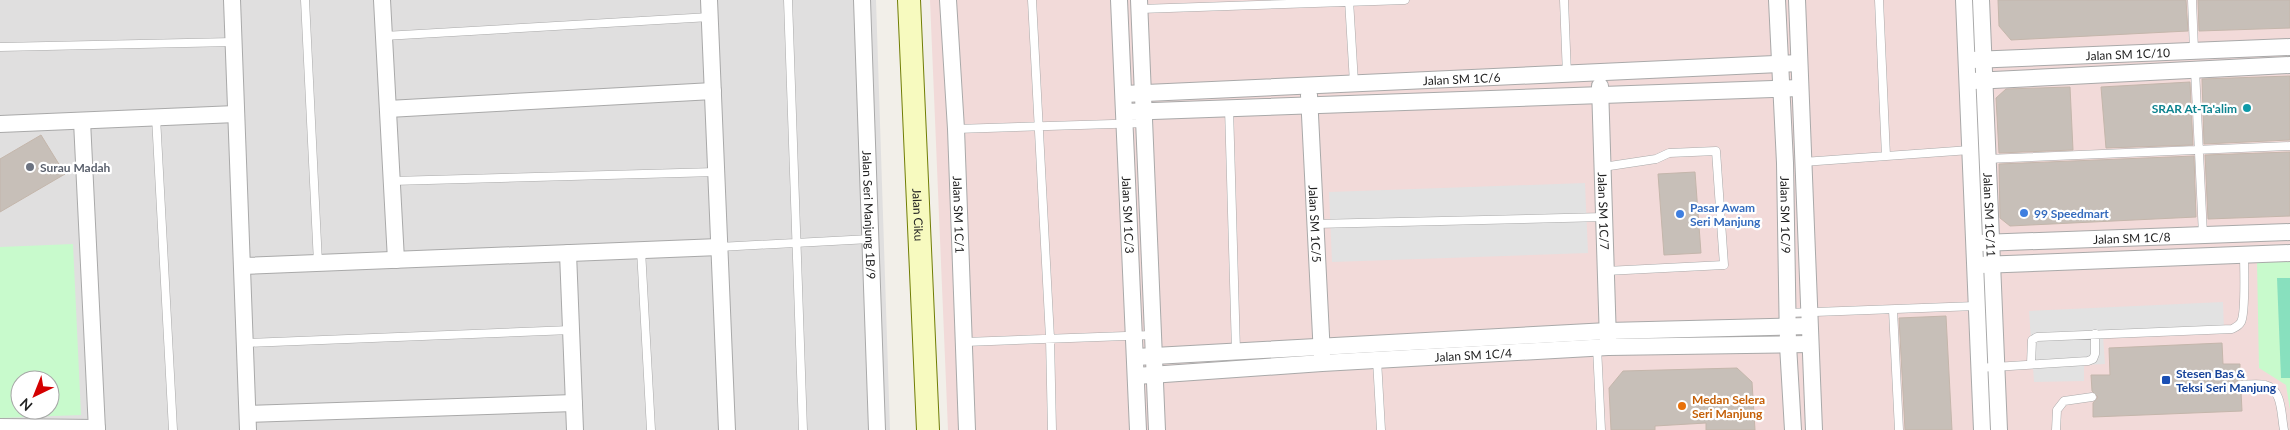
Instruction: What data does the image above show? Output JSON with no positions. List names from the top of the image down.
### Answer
{
  "streets": {
    "street": [
      "Jalan SM 1C/10",
      "Jalan SM 1C/6",
      "Jalan SM 1C/7",
      "Jalan Seri Manjung 1B/9",
      "Jalan Ciku",
      "Jalan SM 1C/1",
      "Jalan SM 1C/3",
      "Jalan SM 1C/9",
      "Jalan SM 1C/11",
      "Jalan SM 1C/5",
      "Jalan SM 1C/8",
      "Jalan SM 1C/4"
    ]
  },
  "crossings": [
    ["Jalan SM 1C/10", "Jalan SM 1C/11"],
    ["Jalan SM 1C/6", "Jalan SM 1C/7"],
    ["Jalan SM 1C/6", "Jalan SM 1C/3"],
    ["Jalan SM 1C/6", "Jalan SM 1C/9"],
    ["Jalan SM 1C/6", "Jalan SM 1C/5"],
    ["Jalan SM 1C/7", "Jalan SM 1C/4"],
    ["Jalan SM 1C/3", "Jalan SM 1C/4"],
    ["Jalan SM 1C/9", "Jalan SM 1C/4"],
    ["Jalan SM 1C/11", "Jalan SM 1C/8"],
    ["Jalan SM 1C/5", "Jalan SM 1C/4"]
  ],
  "places": {
    "other": [
      "SRAR At-Ta'alim",
      "Surau Madah",
      "99 Speedmart",
      "Pasar Awam Seri Manjung",
      "Medan Selera Seri Manjung"
    ],
    "transit": ["Stesen Bas & Teksi Seri Manjung"]
  },
  "north": "bottom left"
}
